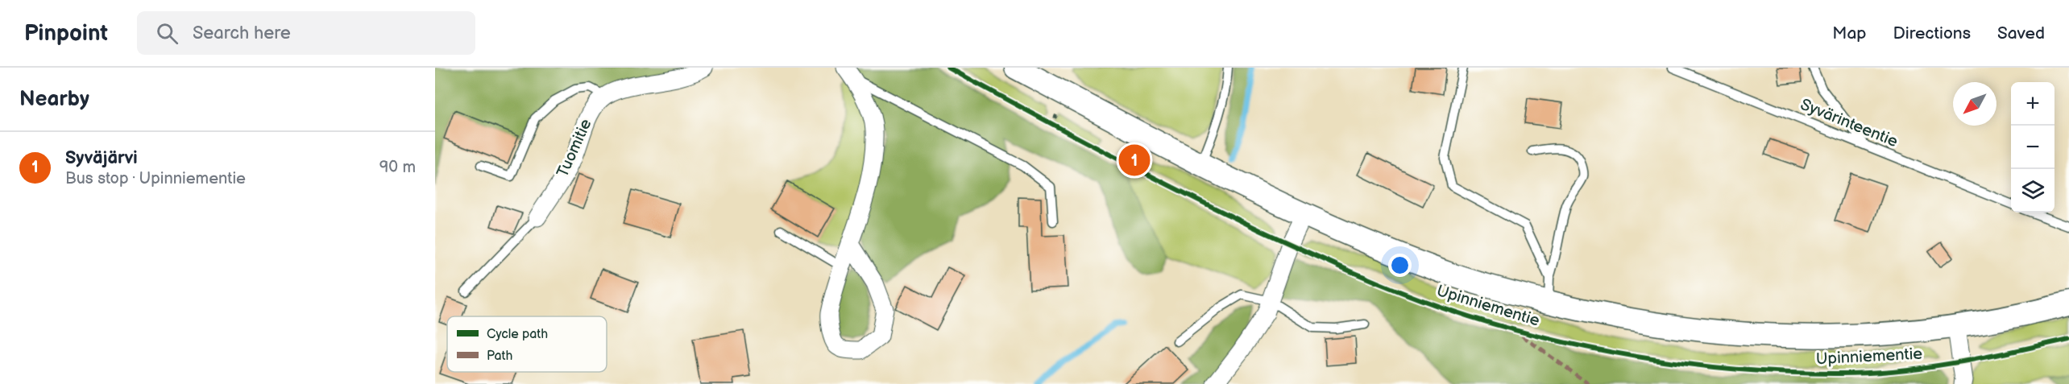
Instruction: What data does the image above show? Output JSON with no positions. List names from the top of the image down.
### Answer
{
  "streets": {
    "main road": ["Upinniementie"],
    "street": ["Tuomitie"],
    "lane": ["Syvärinteentie"]
  },
  "legend": ["Cycle path", "Path"],
  "north": "bottom left",
  "page": {
    "header": "Pinpoint",
    "search": "Search here",
    "nav": ["Map", "Directions", "Saved"],
    "heading": "Nearby",
    "map_buttons": ["+", "−"],
    "list": [
      {
        "mark": "1",
        "name": "Syväjärvi",
        "note": "Bus stop · Upinniementie",
        "value": "90 m"
      }
    ],
    "pins": "1"
  }
}
